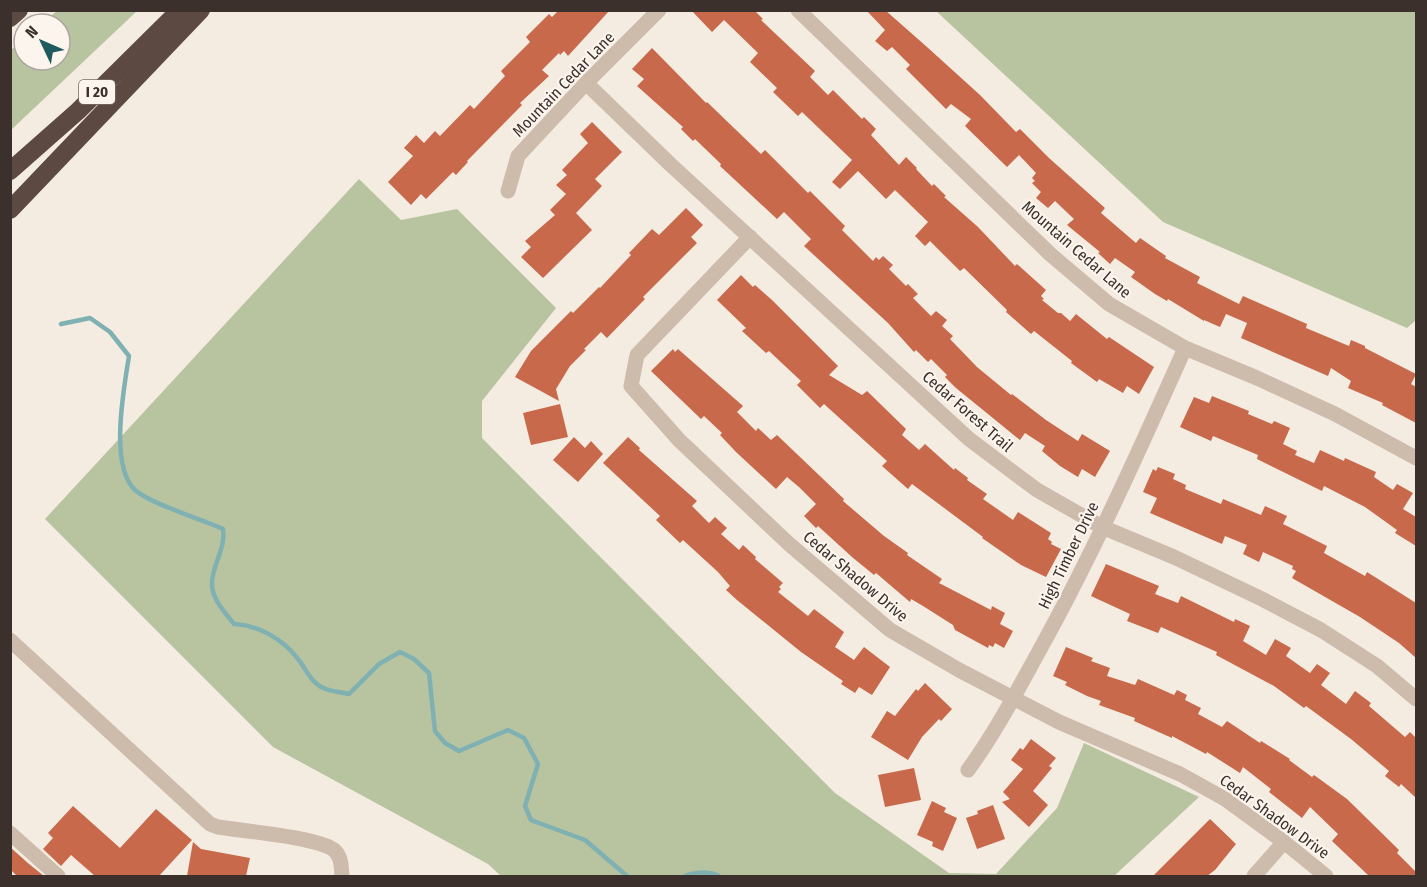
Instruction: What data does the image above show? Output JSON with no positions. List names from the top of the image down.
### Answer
{
  "streets": {
    "highway": ["I 20"],
    "street": [
      "Mountain Cedar Lane",
      "Cedar Forest Trail",
      "High Timber Drive",
      "Cedar Shadow Drive"
    ]
  },
  "crossings": [
    ["Mountain Cedar Lane", "Cedar Forest Trail"],
    ["Mountain Cedar Lane", "High Timber Drive"],
    ["Cedar Forest Trail", "High Timber Drive"],
    ["Cedar Forest Trail", "Cedar Shadow Drive"],
    ["High Timber Drive", "Cedar Shadow Drive"]
  ],
  "north": "top left"
}
